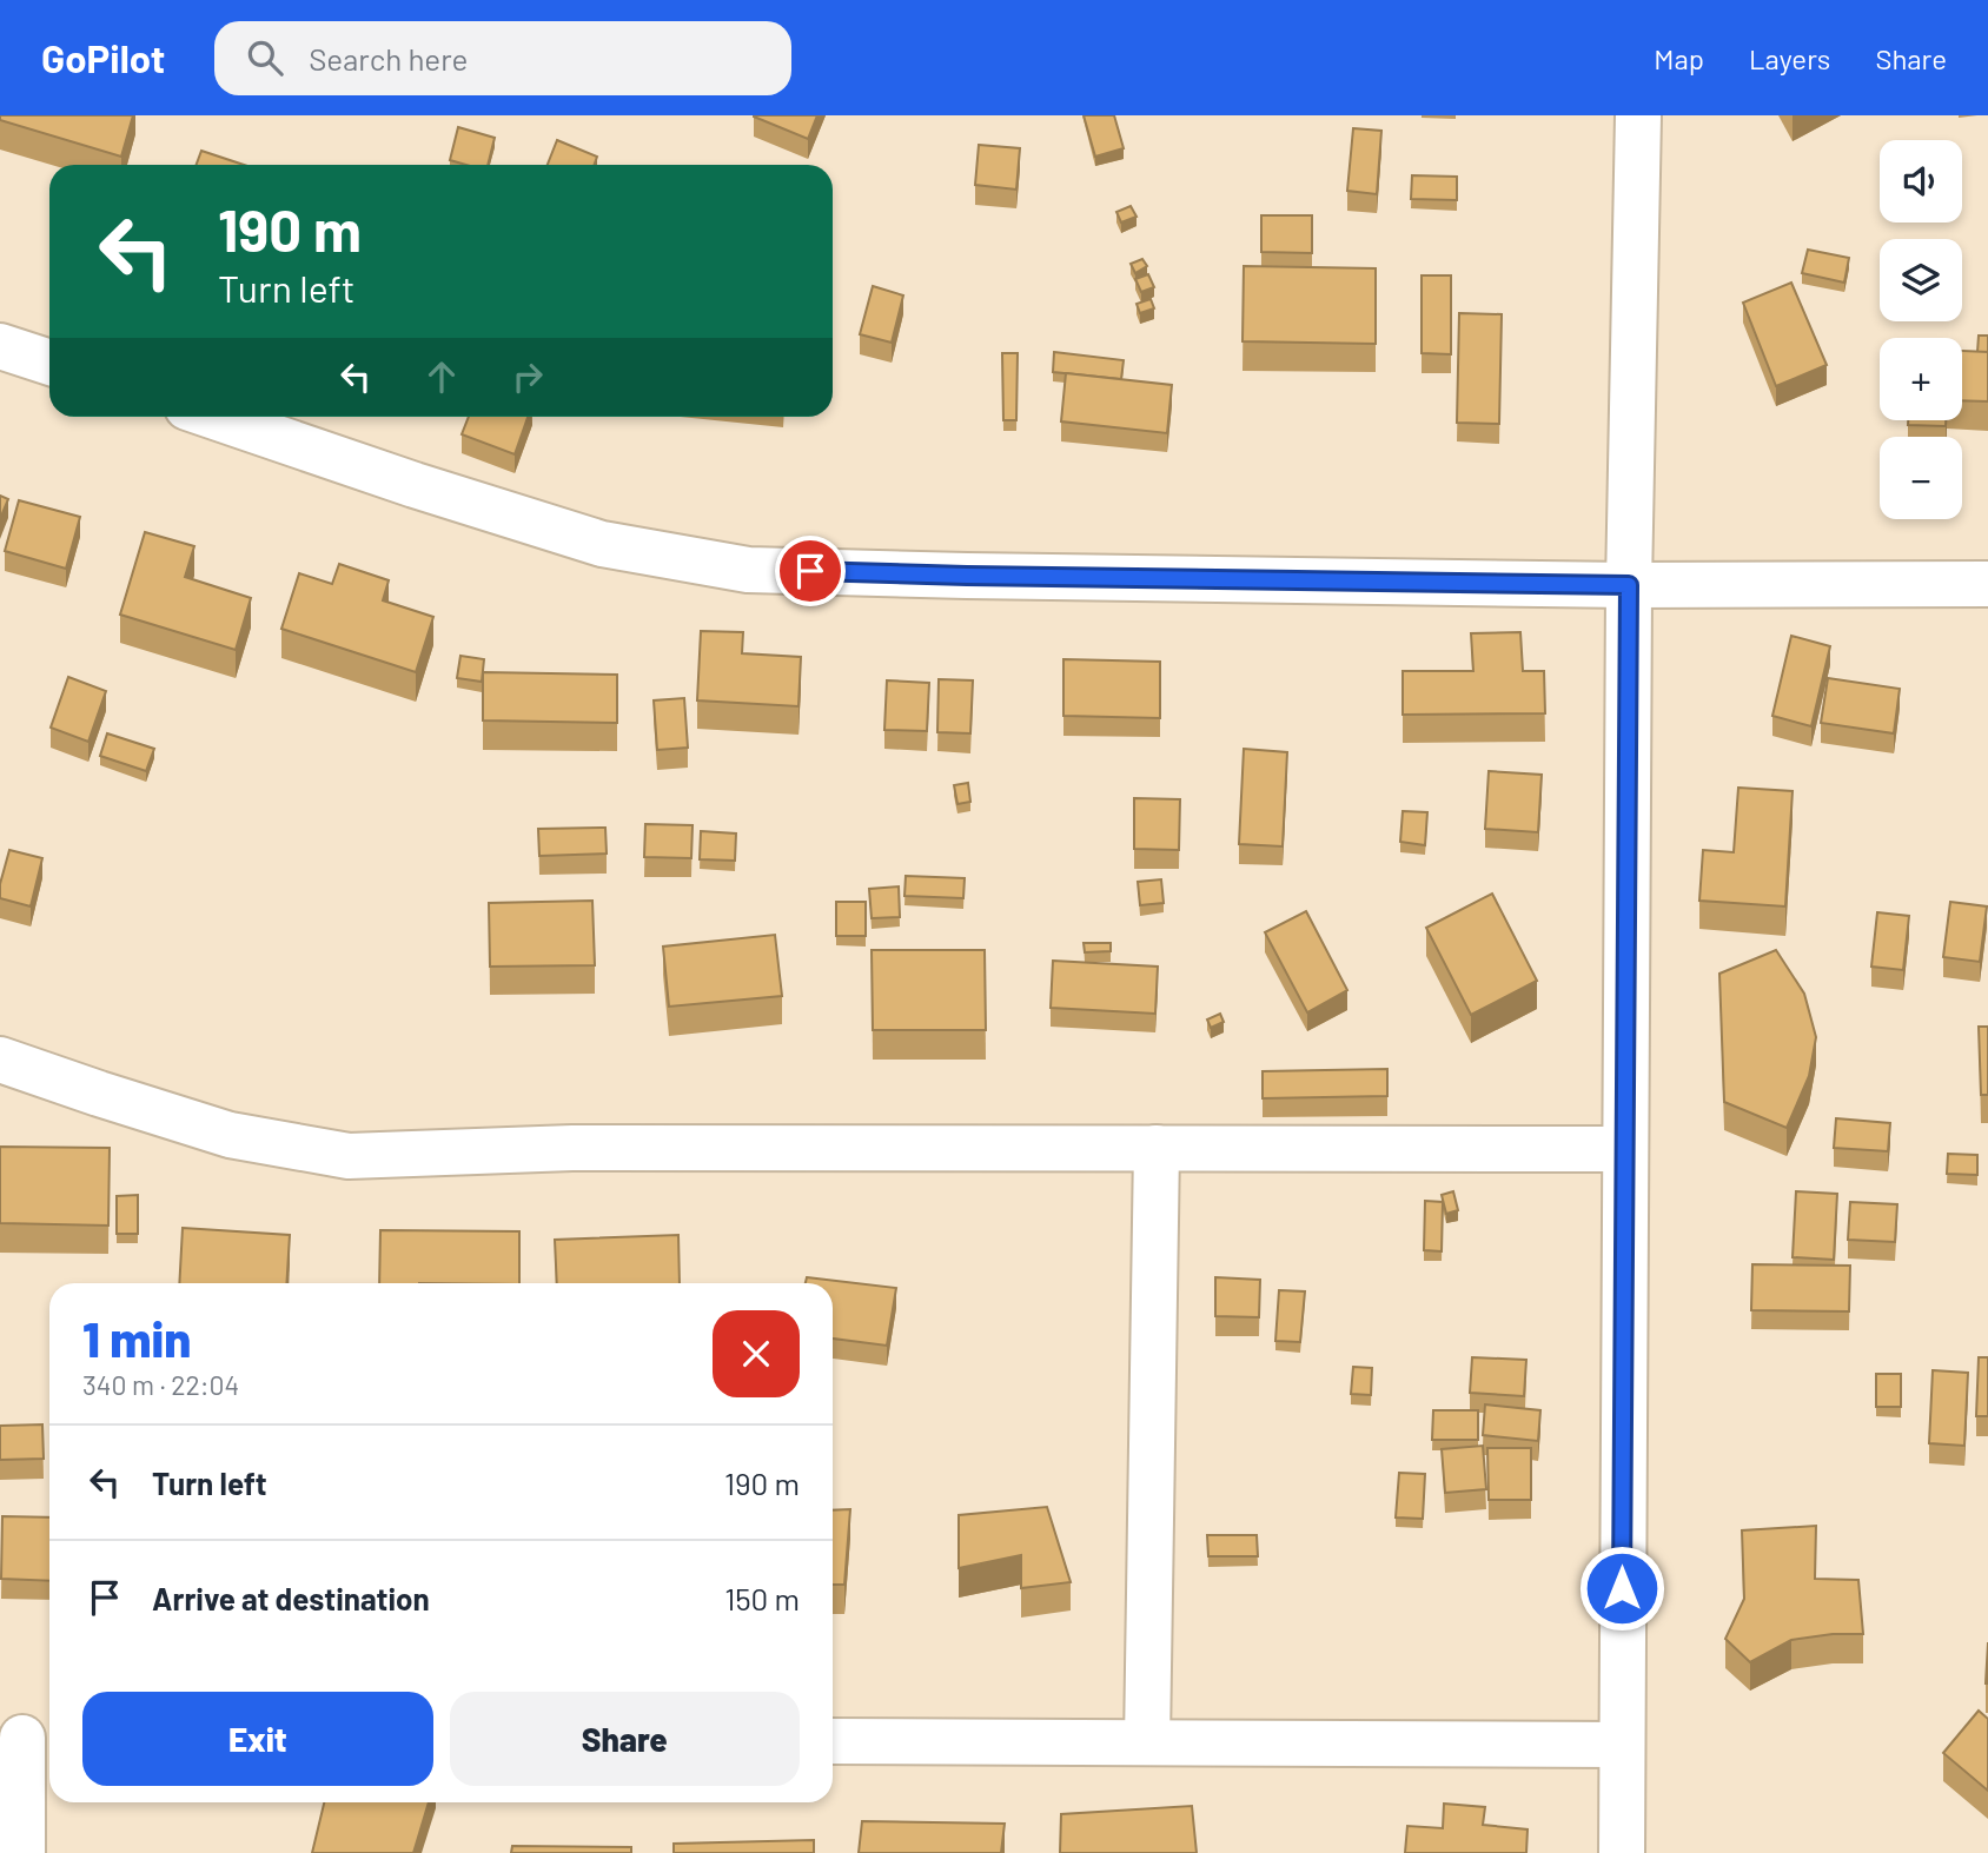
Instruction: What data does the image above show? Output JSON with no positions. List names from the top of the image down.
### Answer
{
  "page": {
    "header": "GoPilot",
    "search": "Search here",
    "nav": ["Map", "Layers", "Share"],
    "map_buttons": ["+", "−"],
    "turn": ["190 m", "Turn left"],
    "heading": ["1 min", "340 m · 22:04"],
    "list": [
      {
        "name": "Turn left",
        "value": "190 m"
      },
      {
        "name": "Arrive at destination",
        "value": "150 m"
      }
    ],
    "buttons": ["Exit", "Share"]
  }
}
